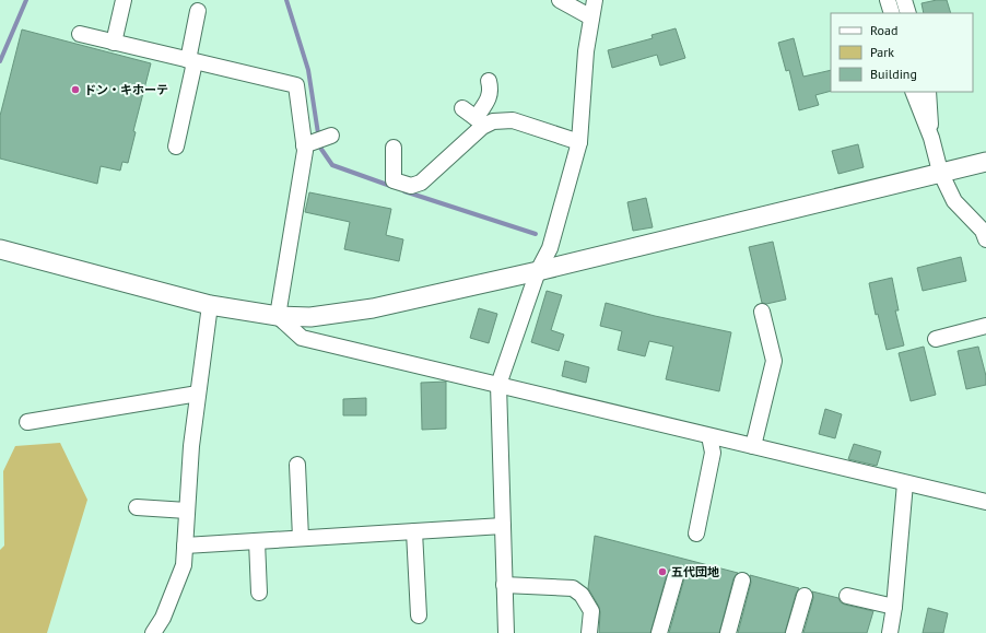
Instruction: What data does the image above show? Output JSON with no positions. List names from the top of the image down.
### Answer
{
  "places": ["ドン・キホーテ", "五代団地"],
  "legend": ["Road", "Park", "Building"]
}
